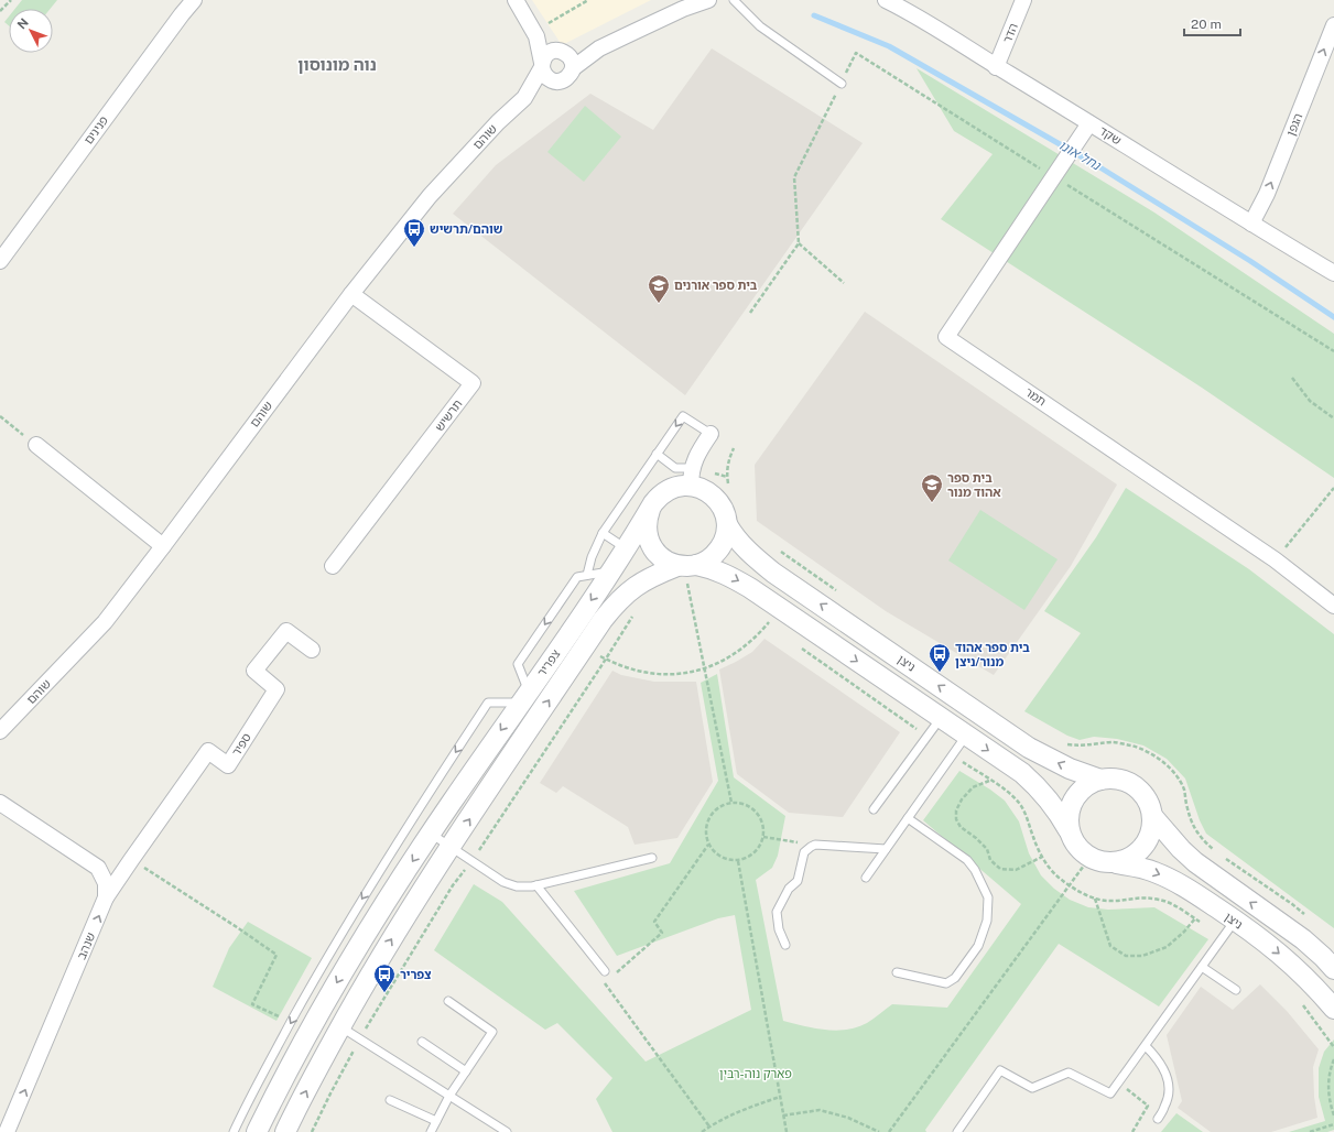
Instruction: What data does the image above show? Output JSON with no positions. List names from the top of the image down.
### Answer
{
  "streets": {
    "street": [
      "הדר",
      "הגפן",
      "פנינים",
      "שקד",
      "שוהם",
      "תמר",
      "תרשיש",
      "צפריר",
      "ניצן",
      "ספיר",
      "שנהב"
    ]
  },
  "crossings": [
    ["הדר", "שקד"],
    ["הגפן", "שקד"],
    ["שקד", "תמר"],
    ["שוהם", "תרשיש"],
    ["צפריר", "ניצן"],
    ["ספיר", "שנהב"]
  ],
  "one_way": ["הגפן", "שנהב"],
  "districts": ["נוה מונוסון"],
  "water": ["נחל אונו"],
  "parks": ["פארק נוה-רבין"],
  "places": {
    "bus stop": ["שוהם/תרשיש", "בית ספר אהוד מנור/ניצן", "צפריר"],
    "school or university": ["בית ספר אורנים", "בית ספר אהוד מנור"]
  },
  "scale_bar": "20 m",
  "north": "top left"
}
